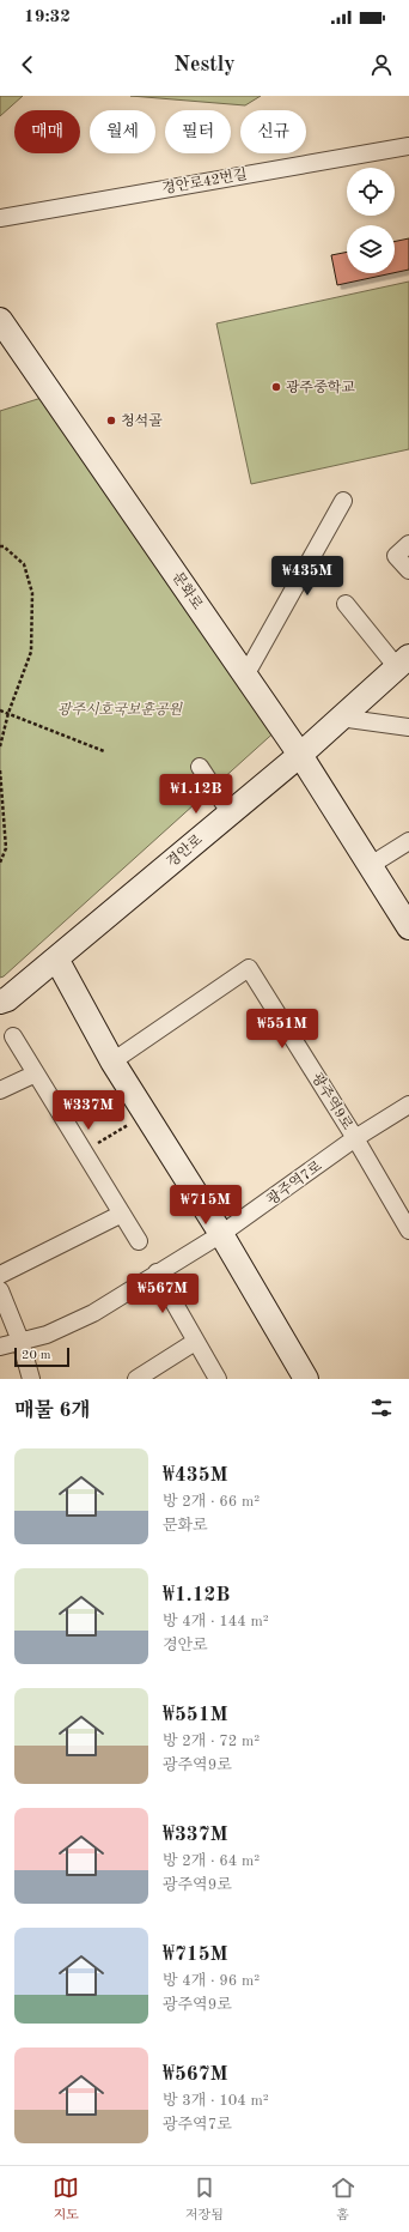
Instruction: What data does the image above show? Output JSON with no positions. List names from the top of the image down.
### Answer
{
  "streets": {
    "street": [
      "경안로42번길",
      "문화로",
      "경안로",
      "광주역9로",
      "광주역7로"
    ]
  },
  "crossings": [
    ["문화로", "경안로"],
    ["광주역9로", "광주역7로"]
  ],
  "parks": ["광주시호국보훈공원"],
  "places": ["광주중학교", "청석골"],
  "scale_bar": "20 m",
  "page": {
    "status": "19:32",
    "header": "Nestly",
    "chip": [
      "매매",
      "월세",
      "필터",
      "신규"
    ],
    "price": [
      "₩435M",
      "₩1.12B",
      "₩551M",
      "₩337M",
      "₩715M",
      "₩567M"
    ],
    "scale": "20 m",
    "heading": "매물 6개",
    "list": [
      {
        "name": "₩435M",
        "note": "방 2개 · 66 m² · 문화로"
      },
      {
        "name": "₩1.12B",
        "note": "방 4개 · 144 m² · 경안로"
      },
      {
        "name": "₩551M",
        "note": "방 2개 · 72 m² · 광주역9로"
      },
      {
        "name": "₩337M",
        "note": "방 2개 · 64 m² · 광주역9로"
      },
      {
        "name": "₩715M",
        "note": "방 4개 · 96 m² · 광주역9로"
      },
      {
        "name": "₩567M",
        "note": "방 3개 · 104 m² · 광주역7로"
      }
    ],
    "tabs": ["지도", "저장됨", "홈"]
  }
}
